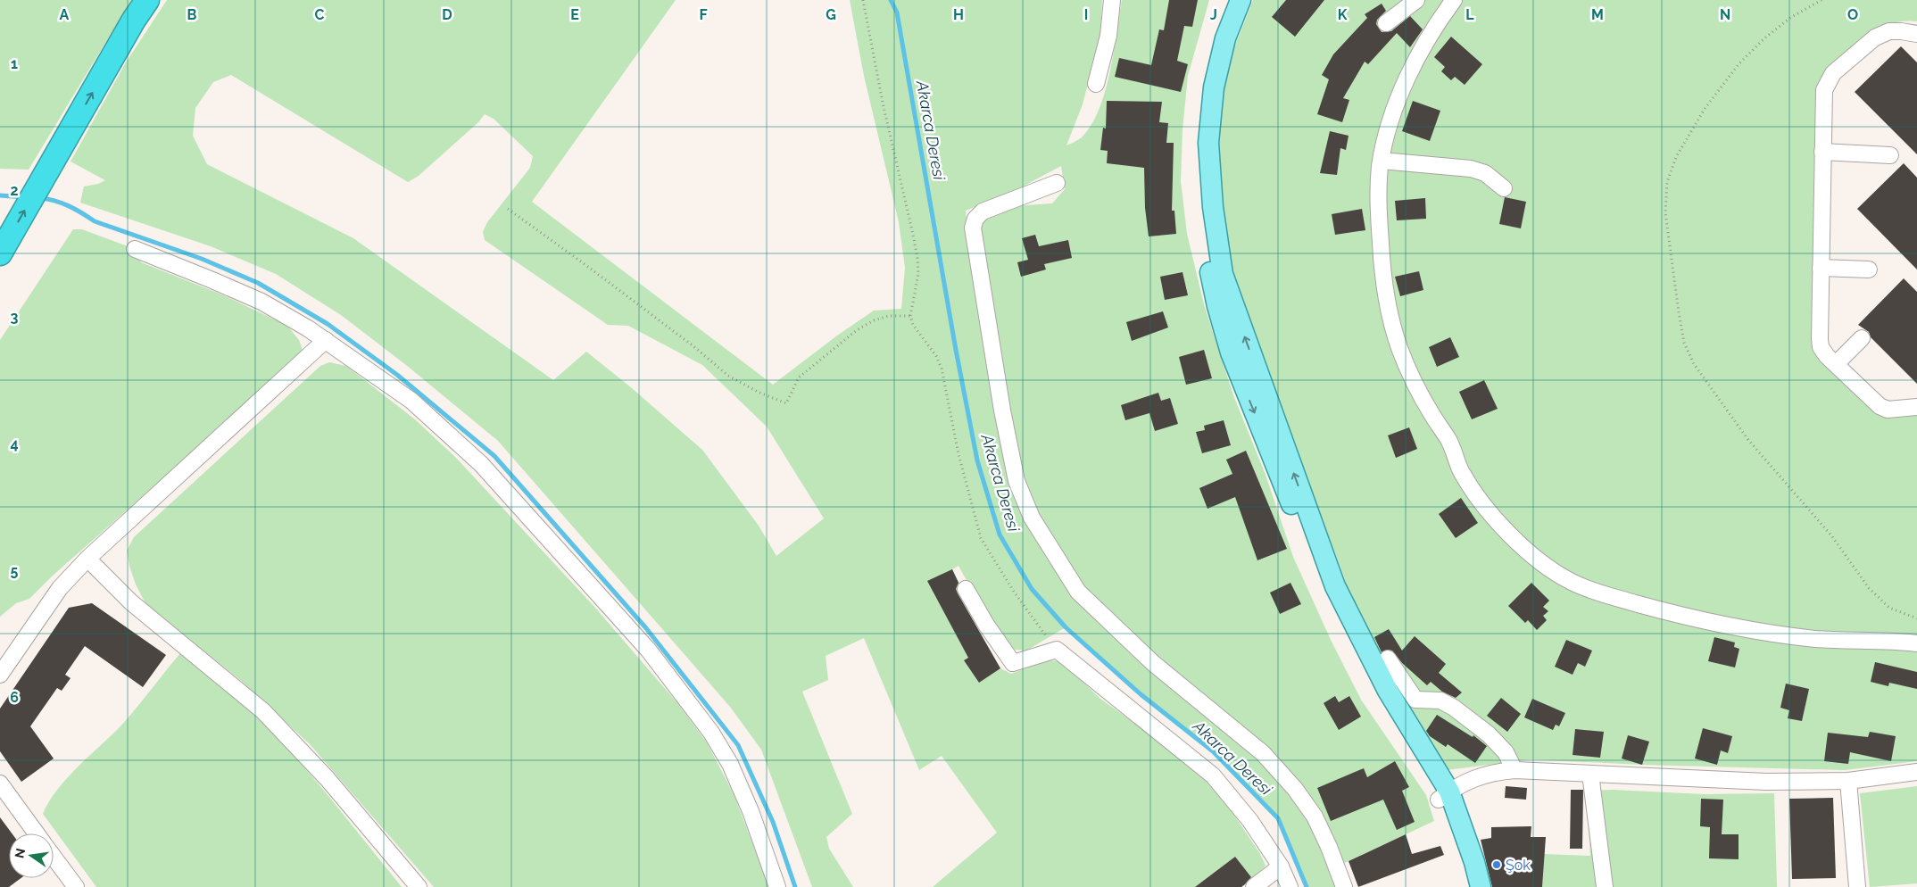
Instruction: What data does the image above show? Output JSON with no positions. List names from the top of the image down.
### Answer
{
  "water": ["Akarca Deresi"],
  "places": ["Şok"],
  "north": "left",
  "grid": {
    "columns": [
      "A",
      "B",
      "C",
      "D",
      "E",
      "F",
      "G",
      "H",
      "I",
      "J",
      "K",
      "L",
      "M",
      "N",
      "O"
    ],
    "rows": [
      "1",
      "2",
      "3",
      "4",
      "5",
      "6"
    ]
  }
}
